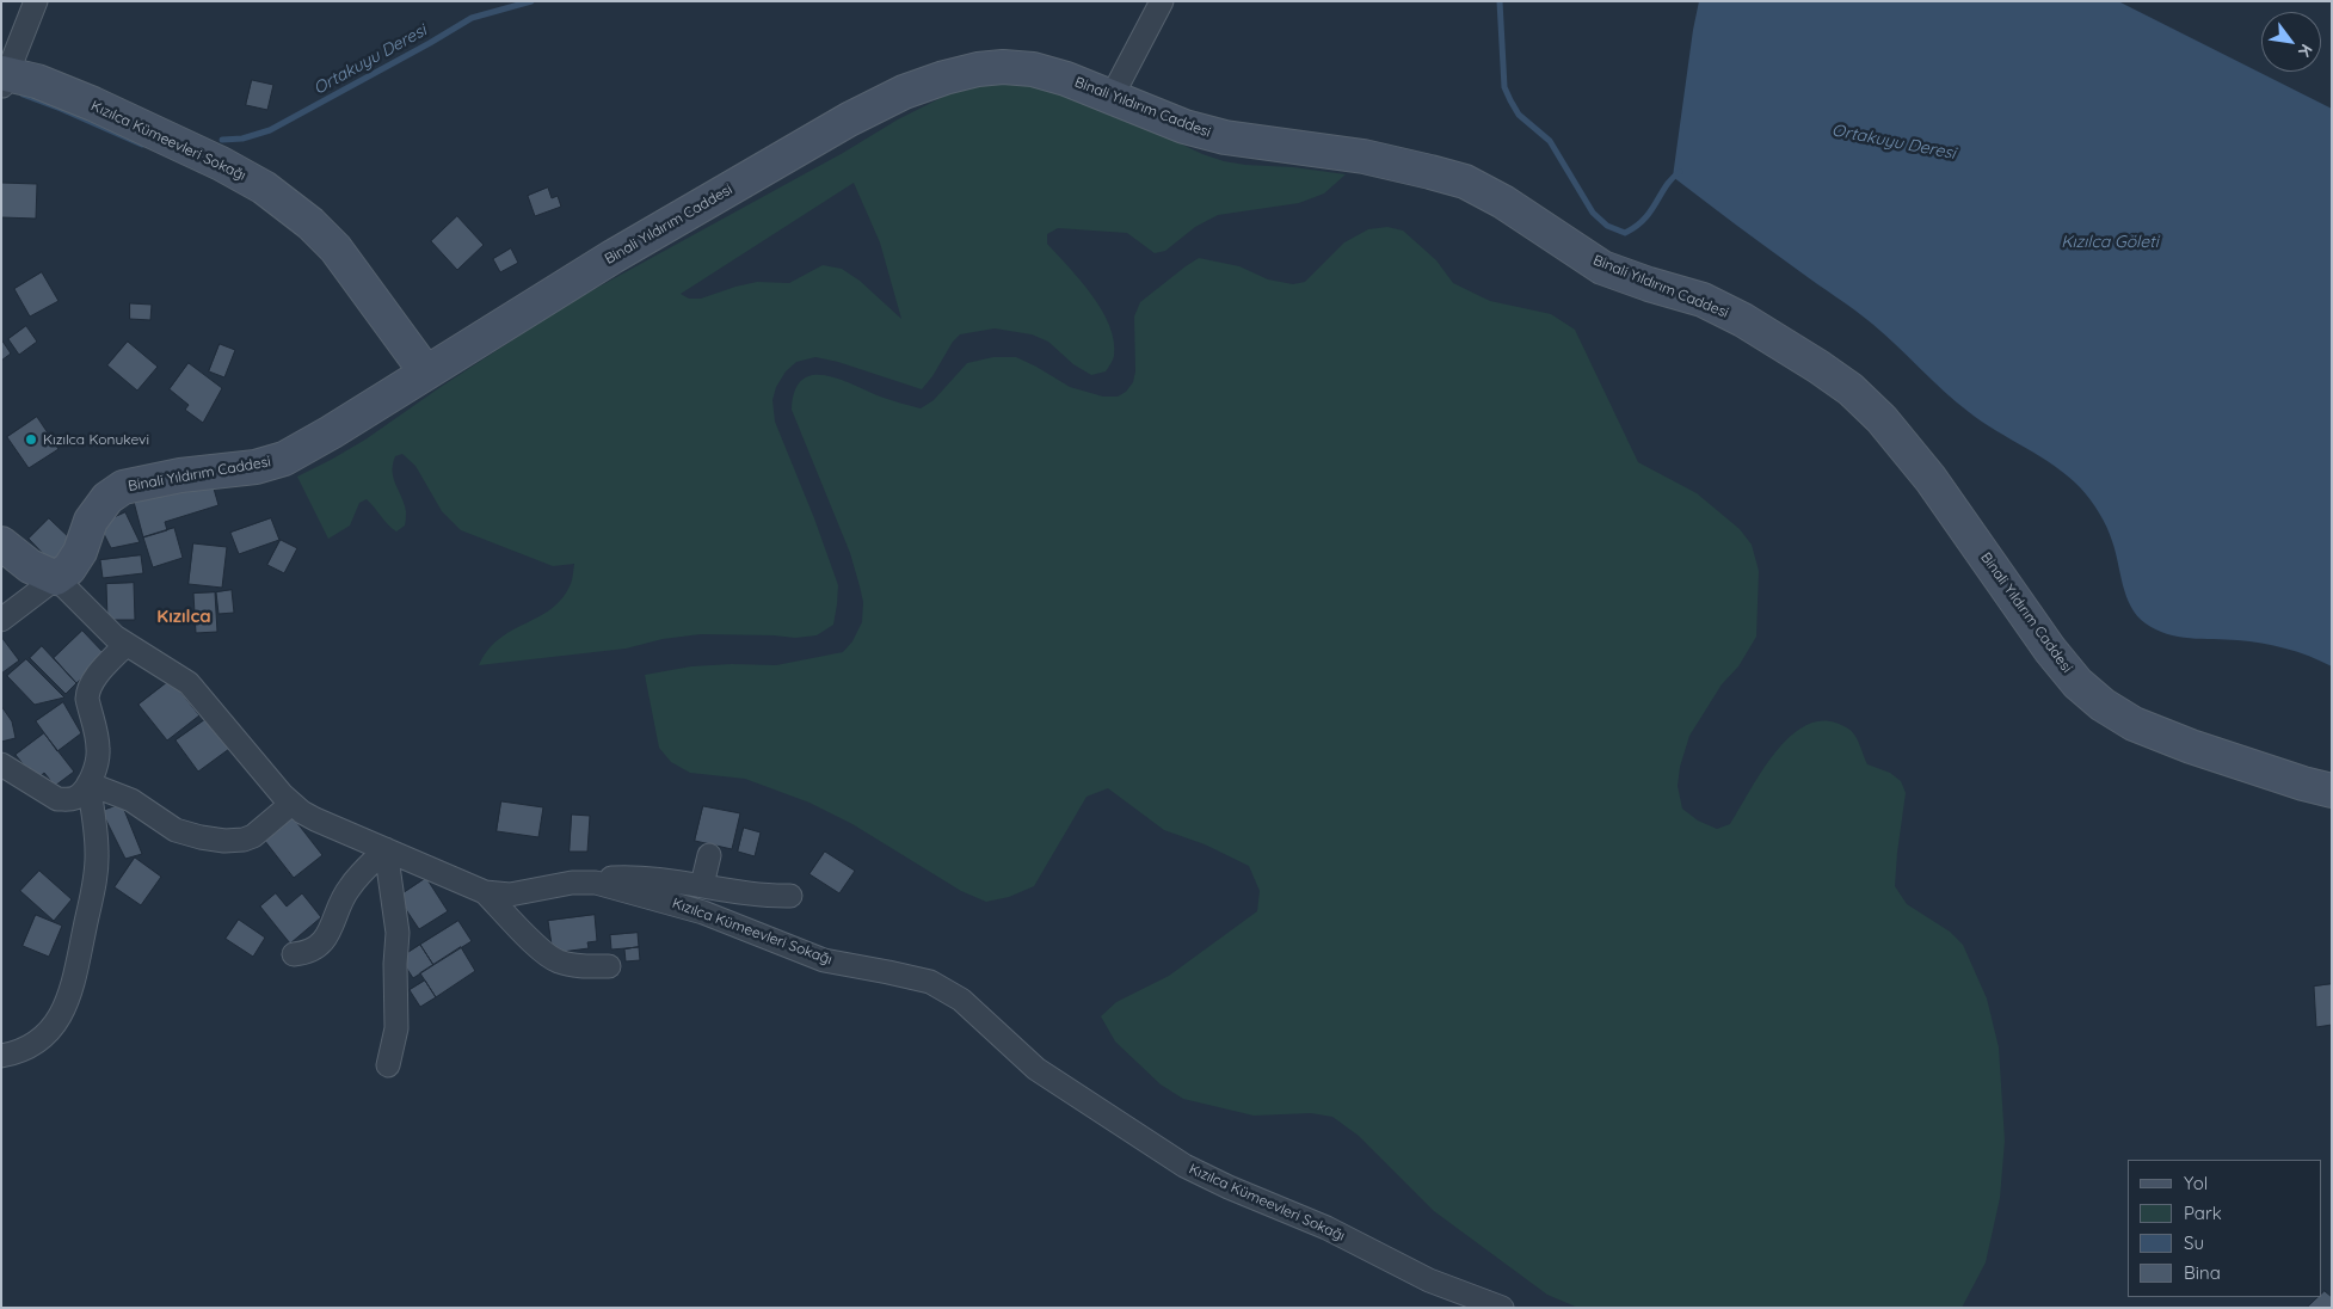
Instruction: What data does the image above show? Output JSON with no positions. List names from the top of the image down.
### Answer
{
  "streets": {
    "street": ["Binali Yıldırım Caddesi", "Kızılca Kümeevleri Sokağı"]
  },
  "crossings": [
    ["Binali Yıldırım Caddesi", "Kızılca Kümeevleri Sokağı"]
  ],
  "districts": ["Kızılca"],
  "water": ["Ortakuyu Deresi", "Kızılca Göleti"],
  "places": ["Kızılca Konukevi"],
  "legend": [
    "Yol",
    "Park",
    "Su",
    "Bina"
  ],
  "north": "bottom right"
}
